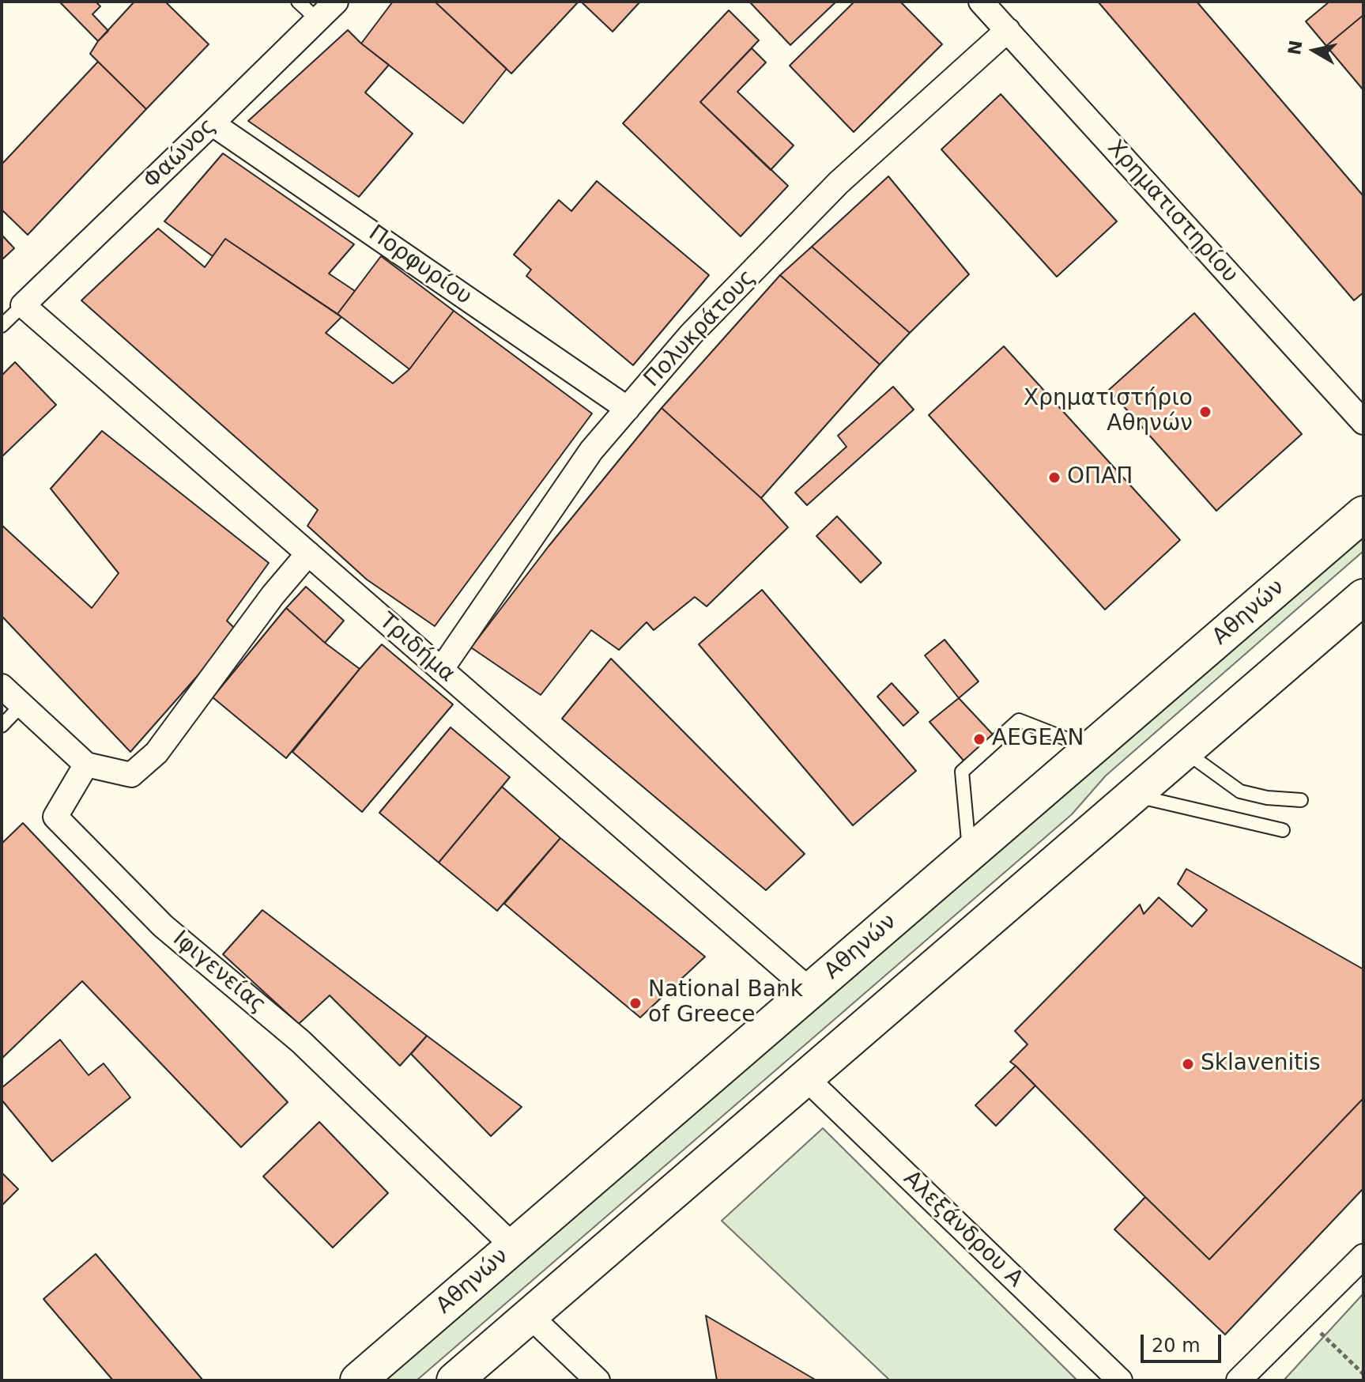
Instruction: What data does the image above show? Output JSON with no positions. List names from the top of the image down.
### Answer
{
  "streets": {
    "highway": ["Αθηνών"],
    "street": [
      "Φαώνος",
      "Χρηματιστηρίου",
      "Πορφυρίου",
      "Πολυκράτους",
      "Τριδήμα",
      "Ιφιγενείας",
      "Αλεξάνδρου Α"
    ]
  },
  "crossings": [
    ["Φαώνος", "Πορφυρίου"],
    ["Φαώνος", "Τριδήμα"],
    ["Χρηματιστηρίου", "Πολυκράτους"],
    ["Πορφυρίου", "Πολυκράτους"],
    ["Πολυκράτους", "Τριδήμα"],
    ["Αθηνών", "Τριδήμα"],
    ["Αθηνών", "Ιφιγενείας"]
  ],
  "places": [
    "Χρηματιστήριο Αθηνών",
    "ΟΠΑΠ",
    "AEGEAN",
    "National Bank of Greece",
    "Sklavenitis"
  ],
  "scale_bar": "20 m",
  "north": "left"
}
